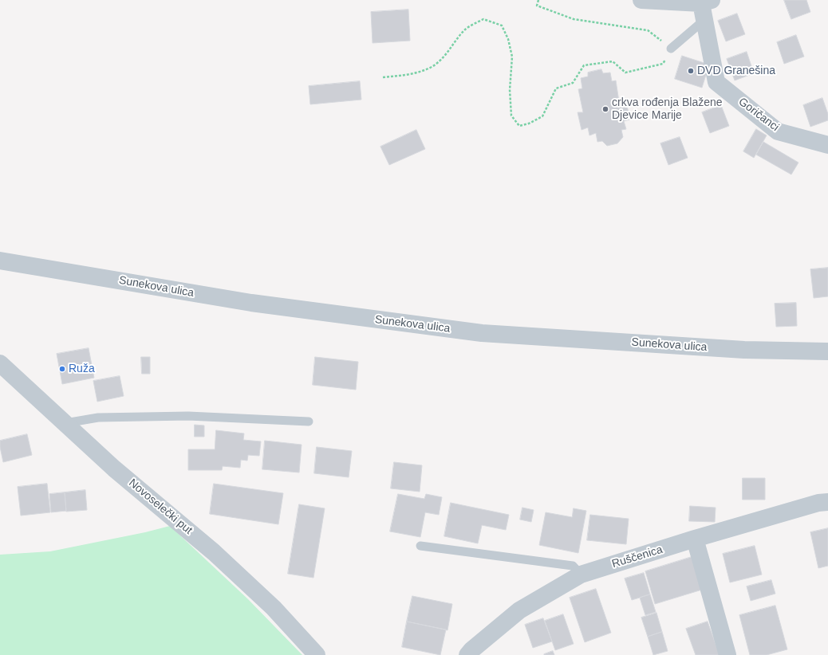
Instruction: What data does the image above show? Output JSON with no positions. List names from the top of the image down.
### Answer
{
  "streets": {
    "street": [
      "Goričanci",
      "Sunekova ulica",
      "Novoselečki put",
      "Ruščenica"
    ]
  },
  "places": ["DVD Granešina", "crkva rođenja Blažene Djevice Marije", "Ruža"]
}
